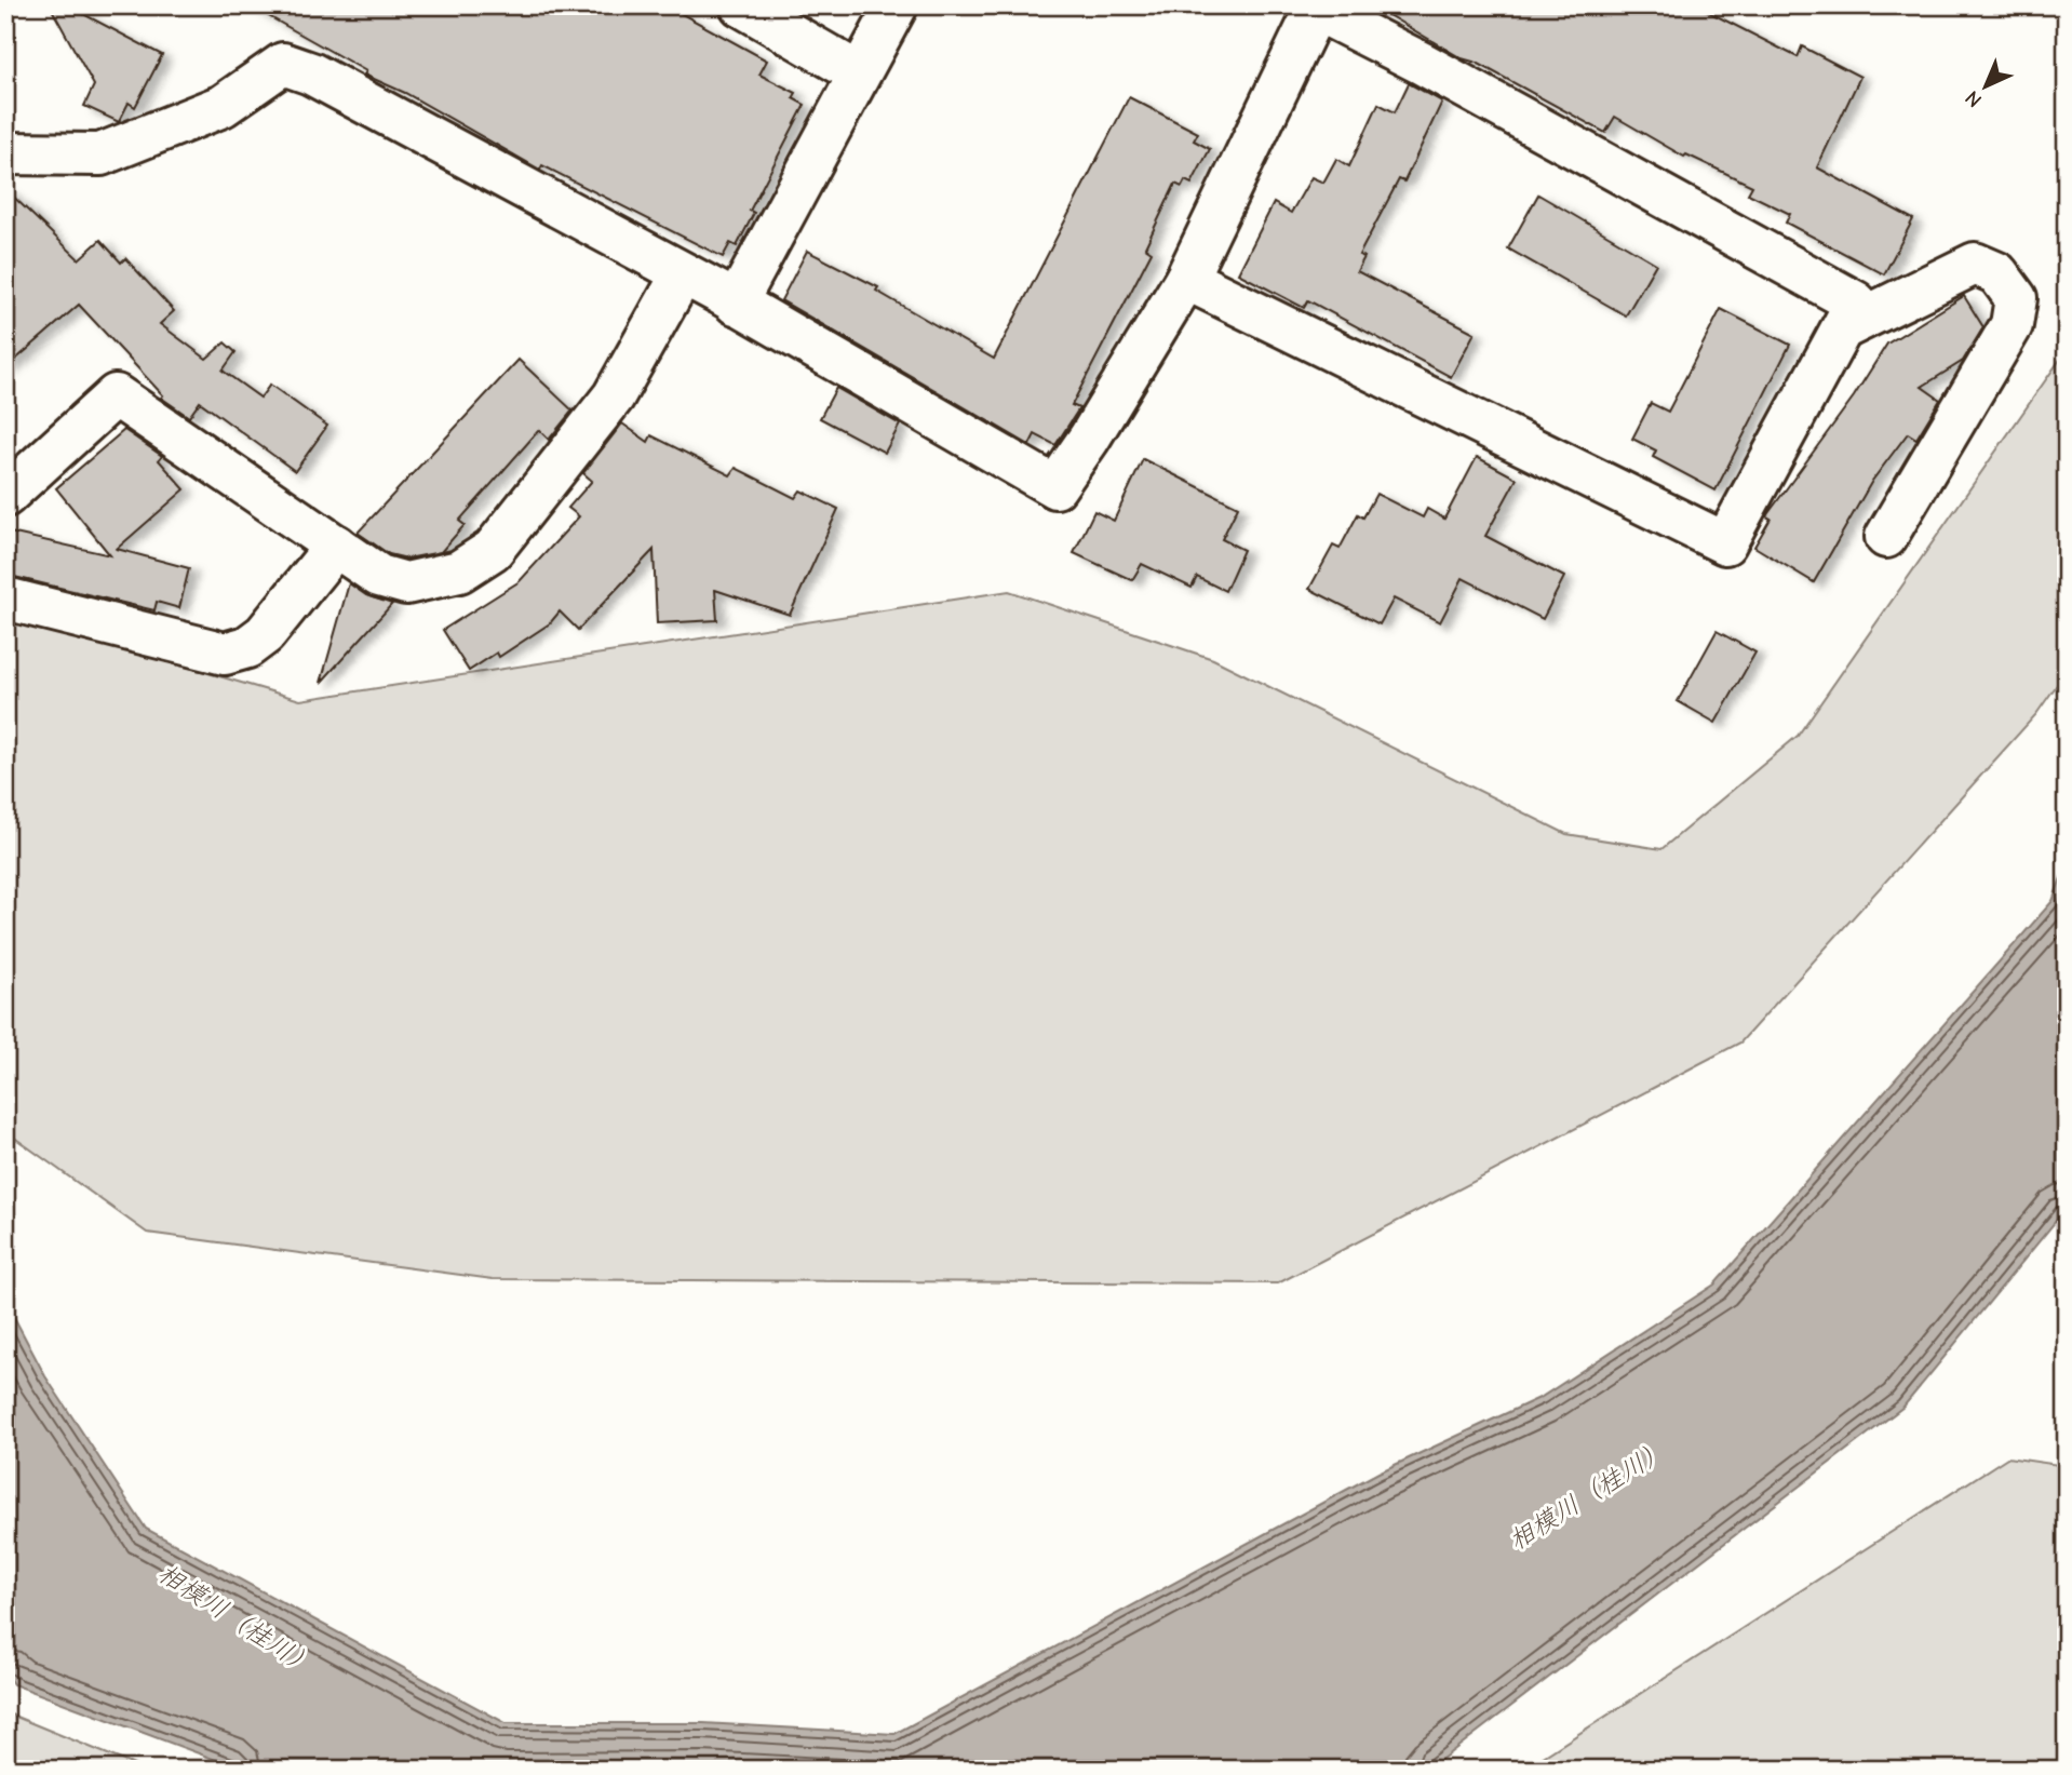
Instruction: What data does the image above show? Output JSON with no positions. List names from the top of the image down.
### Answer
{
  "water": ["相模川（桂川）"],
  "north": "bottom left"
}
